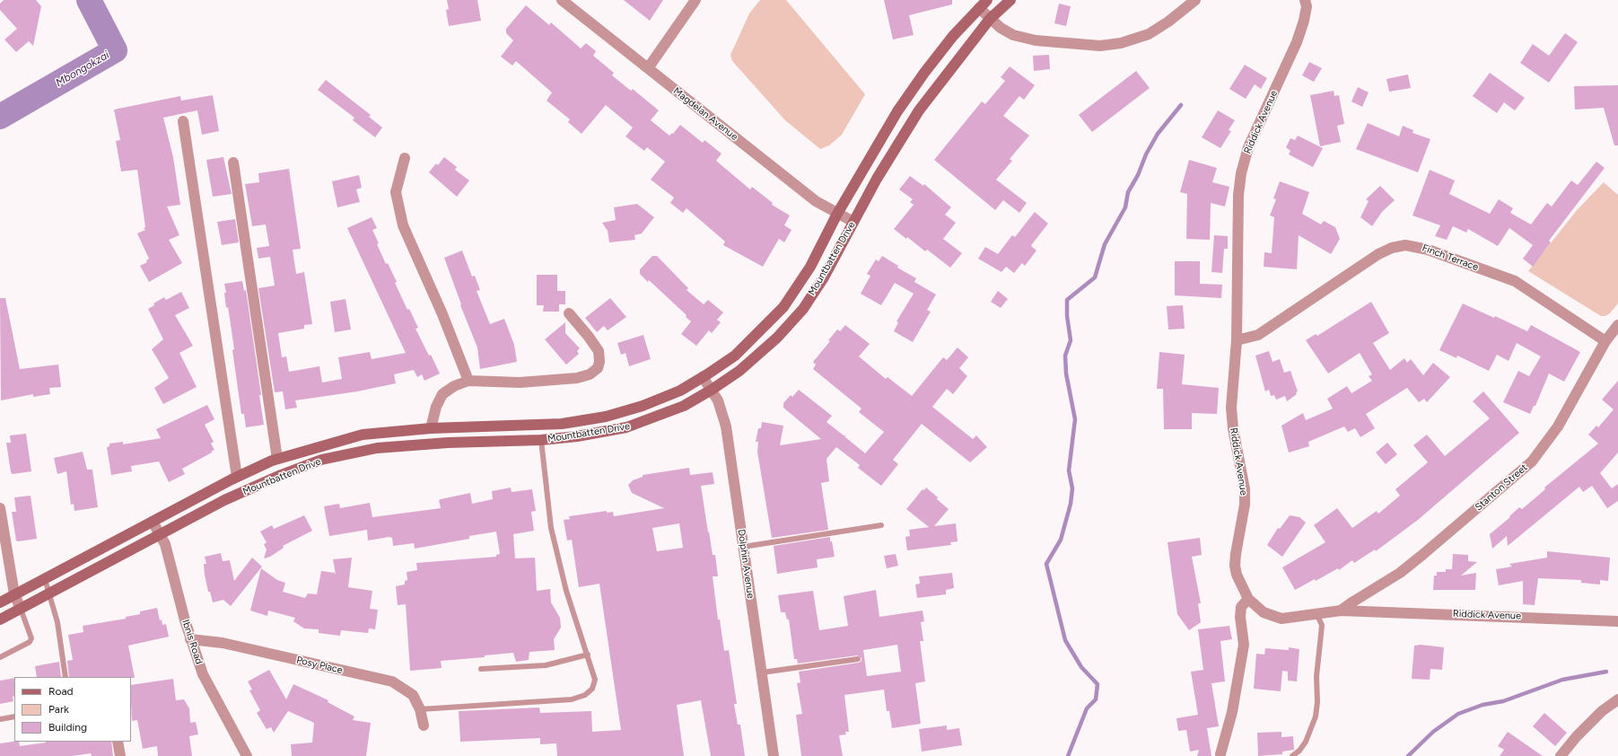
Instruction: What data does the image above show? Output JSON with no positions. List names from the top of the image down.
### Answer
{
  "streets": {
    "main road": ["Mountbatten Drive"],
    "street": [
      "Magdelan Avenue",
      "Riddick Avenue",
      "Finch Terrace",
      "Stanton Street",
      "Dolphin Avenue",
      "Ibnis Road",
      "Posy Place"
    ]
  },
  "crossings": [
    ["Magdelan Avenue", "Mountbatten Drive"],
    ["Riddick Avenue", "Finch Terrace"],
    ["Riddick Avenue", "Stanton Street"],
    ["Finch Terrace", "Stanton Street"],
    ["Mountbatten Drive", "Dolphin Avenue"],
    ["Mountbatten Drive", "Ibnis Road"],
    ["Ibnis Road", "Posy Place"]
  ],
  "water": ["Mbongokzai"],
  "legend": ["Road", "Park", "Building"]
}
